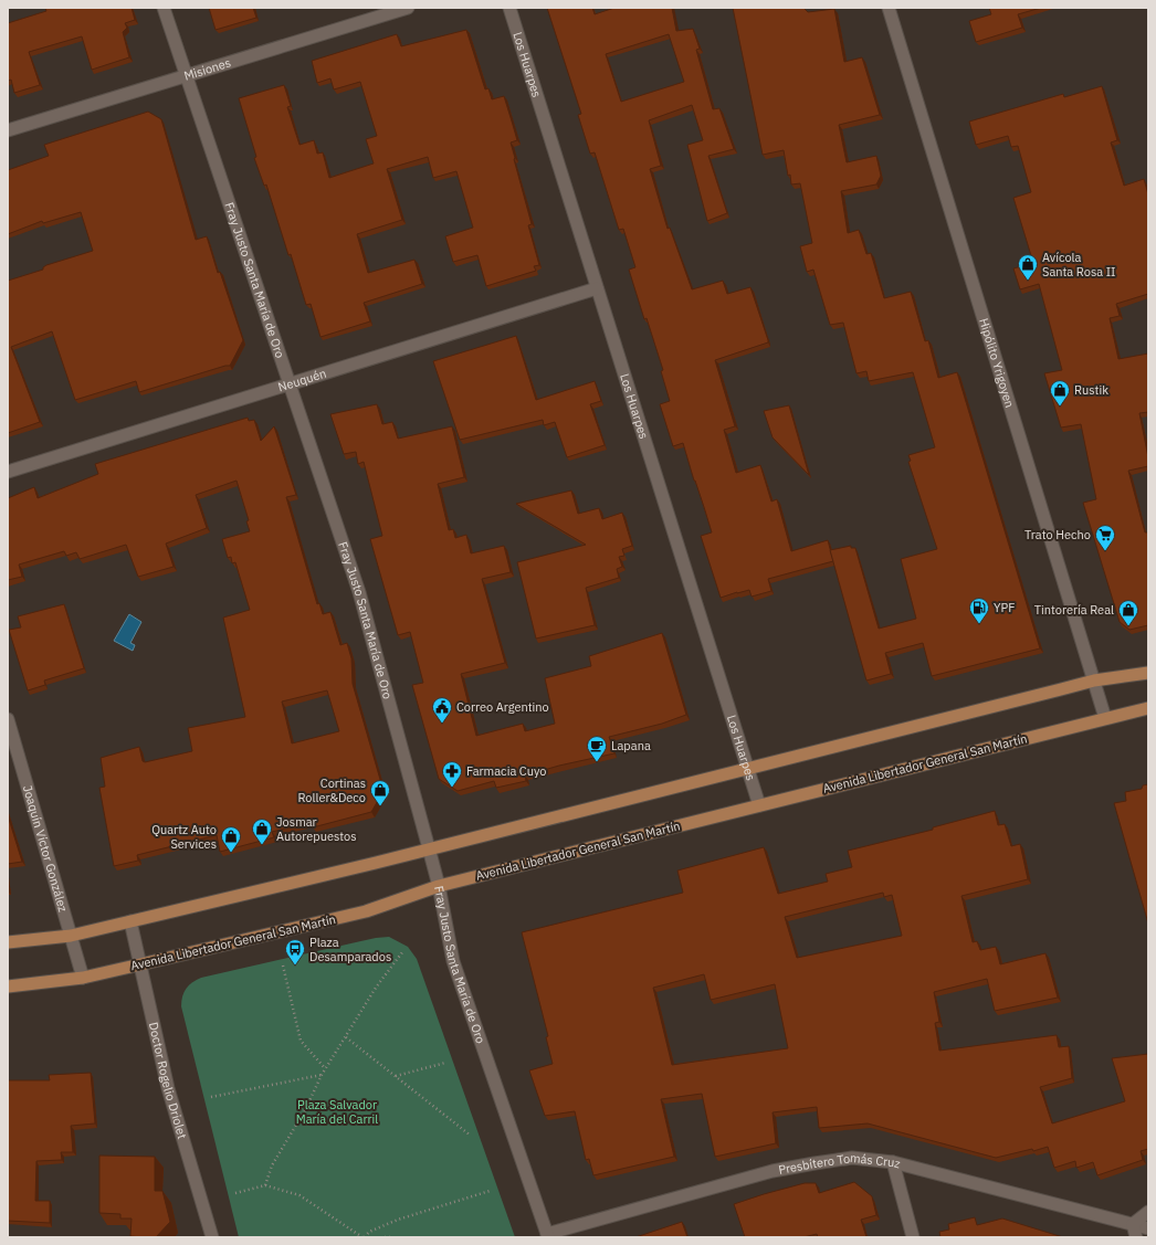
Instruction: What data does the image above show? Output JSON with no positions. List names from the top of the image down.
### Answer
{
  "streets": {
    "main road": ["Avenida Libertador General San Martín"],
    "street": [
      "Los Huarpes",
      "Misiones",
      "Fray Justo Santa María de Oro",
      "Hipólito Yrigoyen",
      "Neuquén",
      "Joaquín Víctor González",
      "Doctor Rogelio Driolet",
      "Presbítero Tomás Cruz"
    ]
  },
  "crossings": [
    ["Los Huarpes", "Neuquén"],
    ["Los Huarpes", "Avenida Libertador General San Martín"],
    ["Misiones", "Fray Justo Santa María de Oro"],
    ["Fray Justo Santa María de Oro", "Neuquén"],
    ["Fray Justo Santa María de Oro", "Avenida Libertador General San Martín"],
    ["Fray Justo Santa María de Oro", "Presbítero Tomás Cruz"],
    ["Hipólito Yrigoyen", "Avenida Libertador General San Martín"],
    ["Avenida Libertador General San Martín", "Joaquín Víctor González"],
    ["Avenida Libertador General San Martín", "Doctor Rogelio Driolet"]
  ],
  "parks": ["Plaza Salvador María del Carril"],
  "places": {
    "shop": [
      "Avícola Santa Rosa II",
      "Rustik",
      "Tintorería Real",
      "Cortinas Roller&Deco",
      "Josmar Autorepuestos",
      "Quartz Auto Services"
    ],
    "supermarket": ["Trato Hecho"],
    "fuel station": ["YPF"],
    "public building": ["Correo Argentino"],
    "cafe": ["Lapana"],
    "pharmacy": ["Farmacia Cuyo"],
    "bus stop": ["Plaza Desamparados"]
  }
}
